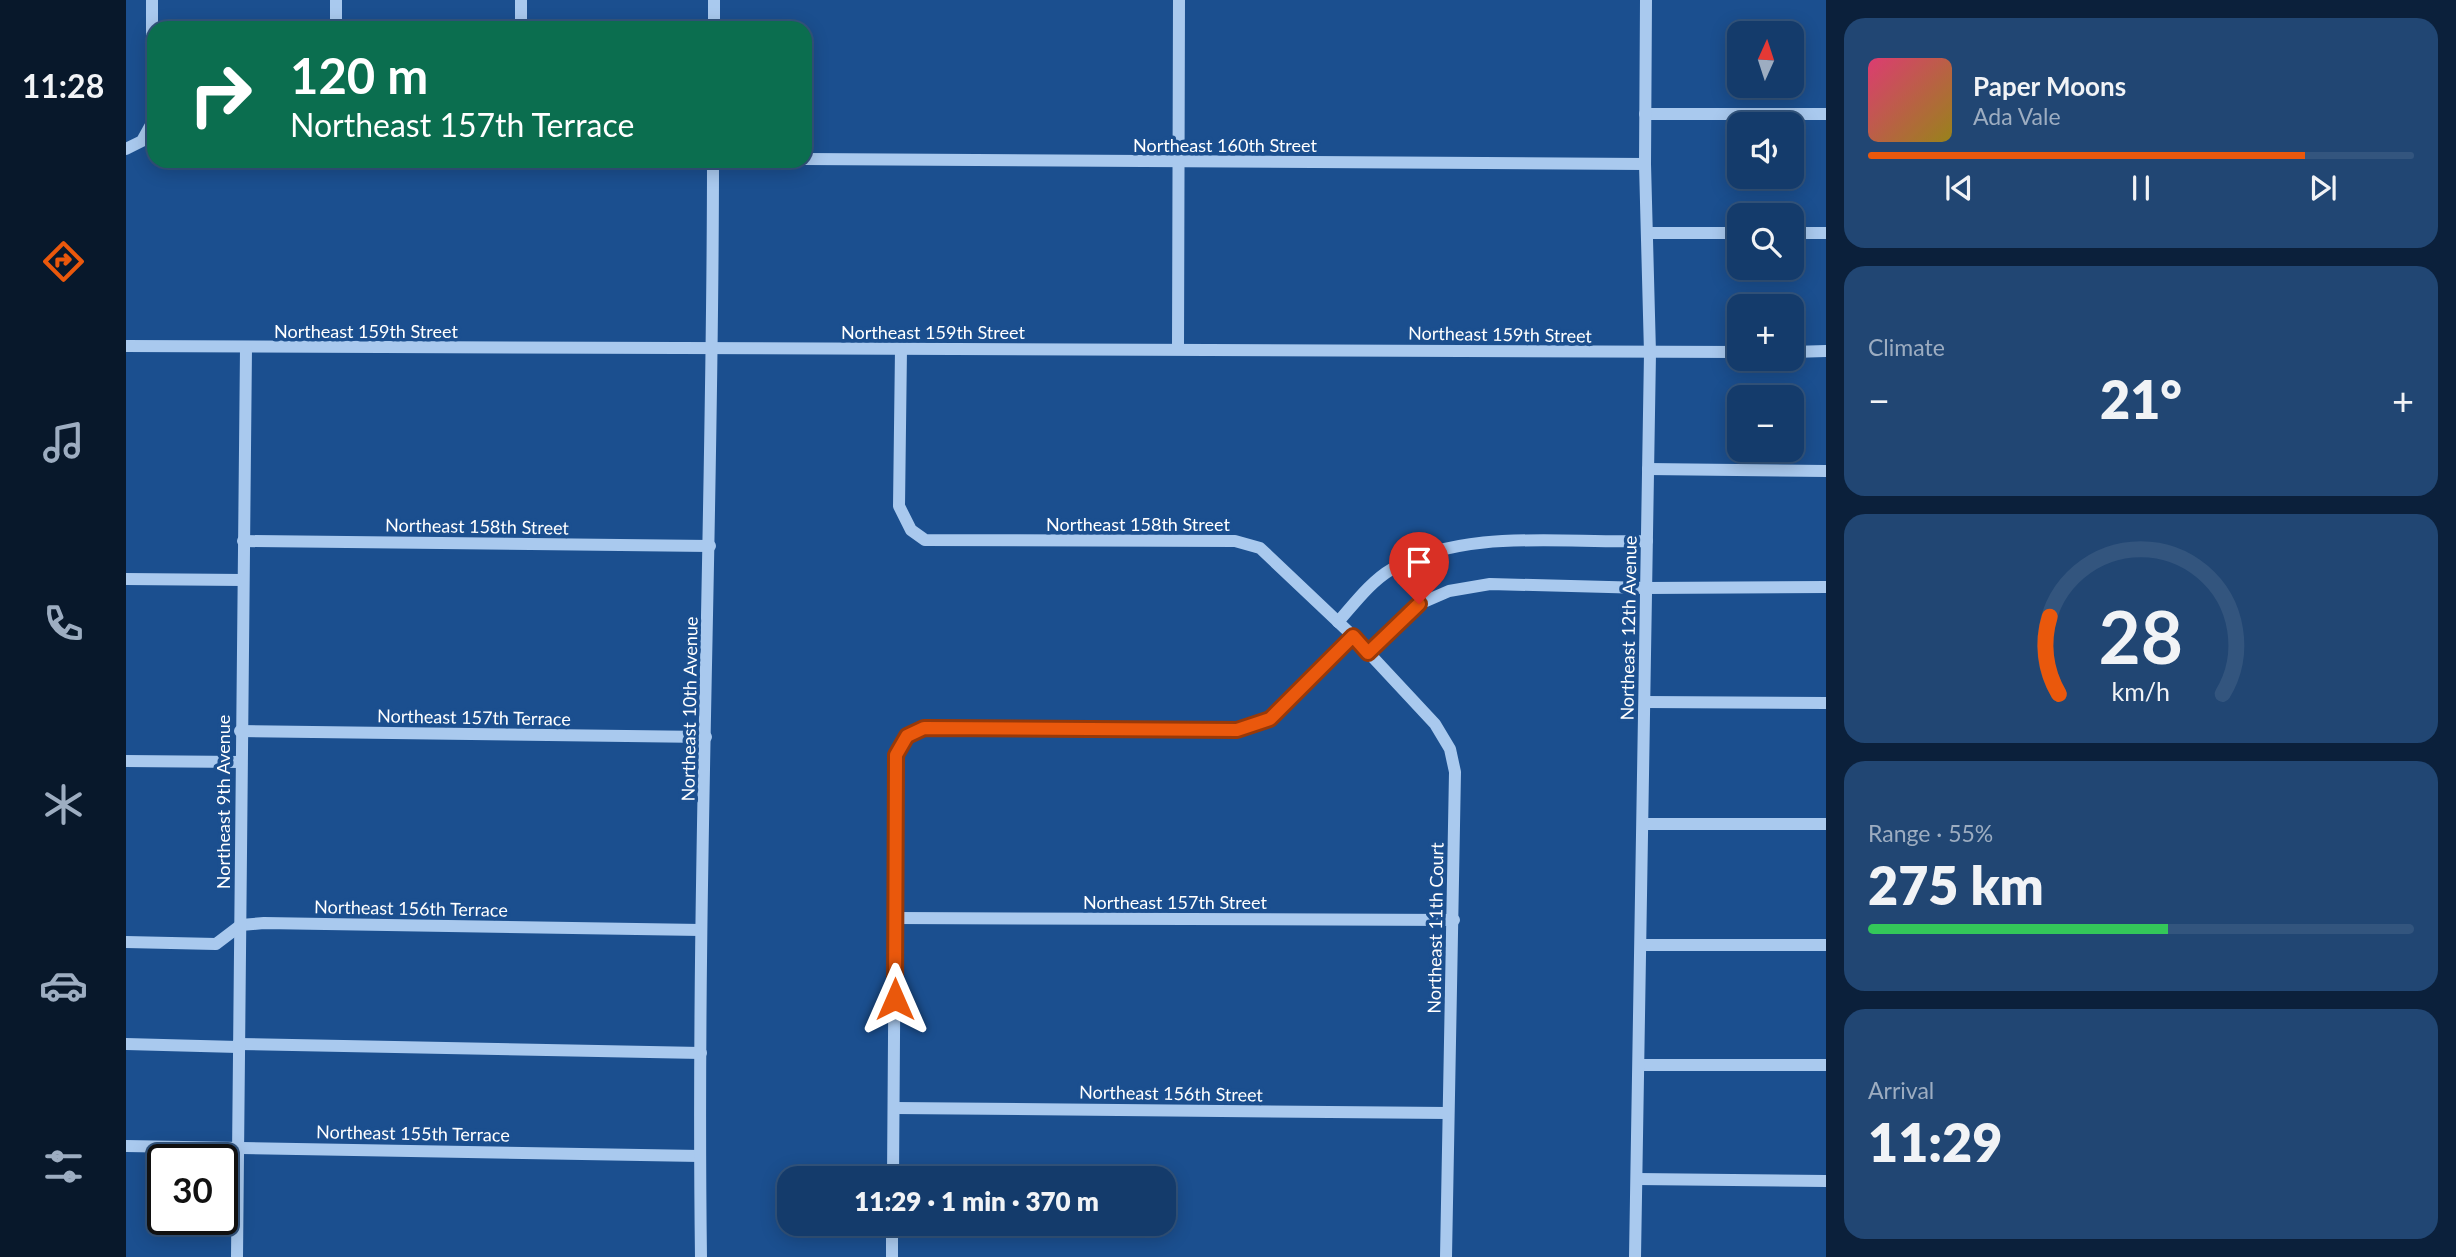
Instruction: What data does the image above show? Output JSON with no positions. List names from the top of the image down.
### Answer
{
  "streets": {
    "street": [
      "Northeast 160th Street",
      "Northeast 159th Street",
      "Northeast 158th Street",
      "Northeast 12th Avenue",
      "Northeast 10th Avenue",
      "Northeast 157th Terrace",
      "Northeast 9th Avenue",
      "Northeast 157th Street",
      "Northeast 156th Terrace",
      "Northeast 11th Court",
      "Northeast 156th Street",
      "Northeast 155th Terrace"
    ]
  },
  "crossings": [
    ["Northeast 160th Street", "Northeast 12th Avenue"],
    ["Northeast 159th Street", "Northeast 158th Street"],
    ["Northeast 159th Street", "Northeast 12th Avenue"],
    ["Northeast 159th Street", "Northeast 10th Avenue"],
    ["Northeast 159th Street", "Northeast 9th Avenue"],
    ["Northeast 158th Street", "Northeast 10th Avenue"],
    ["Northeast 158th Street", "Northeast 9th Avenue"],
    ["Northeast 158th Street", "Northeast 11th Court"],
    ["Northeast 10th Avenue", "Northeast 157th Terrace"],
    ["Northeast 10th Avenue", "Northeast 156th Terrace"],
    ["Northeast 10th Avenue", "Northeast 155th Terrace"],
    ["Northeast 157th Terrace", "Northeast 9th Avenue"],
    ["Northeast 9th Avenue", "Northeast 156th Terrace"],
    ["Northeast 157th Street", "Northeast 11th Court"],
    ["Northeast 11th Court", "Northeast 156th Street"]
  ],
  "north": "top",
  "page": {
    "tabs": "11:28",
    "map_buttons": ["+", "−"],
    "turn": ["120 m", "Northeast 157th Terrace"],
    "song": ["Paper Moons", "Ada Vale"],
    "tile": [
      "Climate",
      ["Range · 55%", "275 km"],
      ["Arrival", "11:29"]
    ],
    "heat": ["−", "21°", "+"],
    "limit": "30",
    "trip": "11:29 · 1 min · 370 m",
    "gauge": ["28", "km/h"]
  }
}
